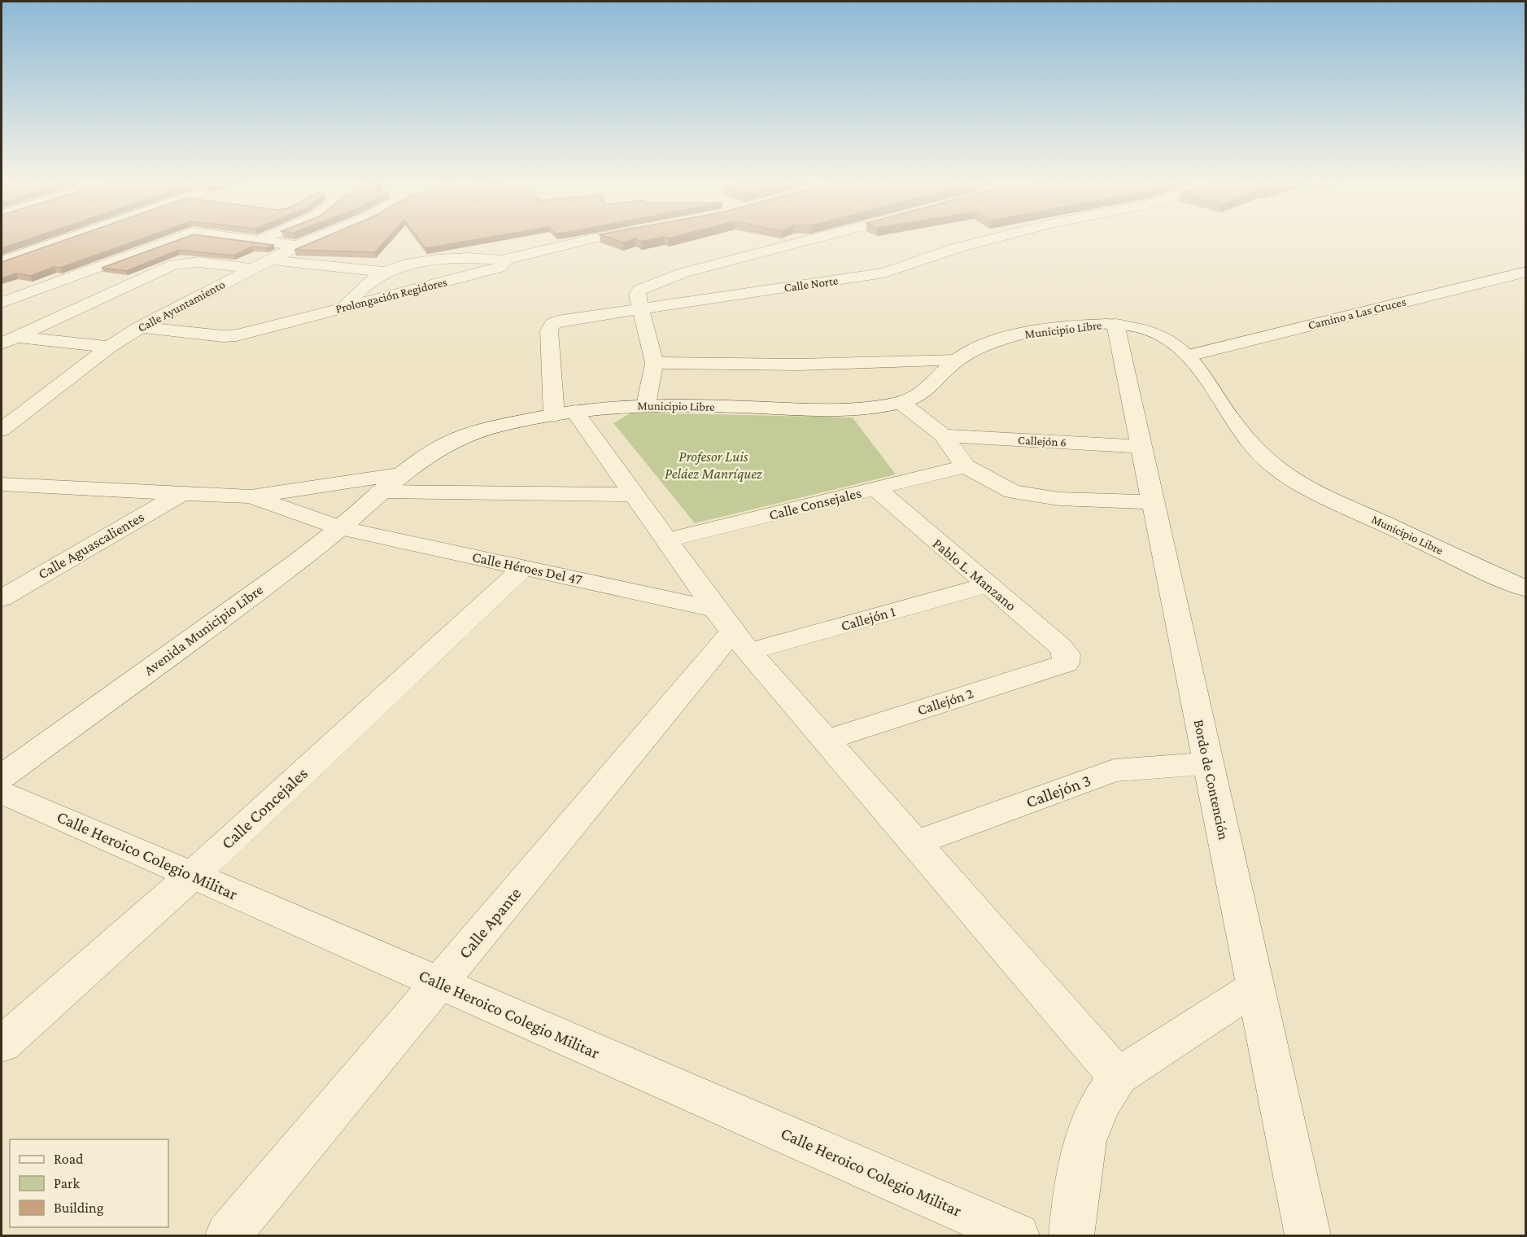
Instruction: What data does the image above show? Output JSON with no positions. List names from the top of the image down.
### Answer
{
  "streets": {
    "street": [
      "Calle Norte",
      "Prolongación Regidores",
      "Calle Ayuntamiento",
      "Camino a Las Cruces",
      "Municipio Libre",
      "Callejón 6",
      "Calle Consejales",
      "Calle Aguascalientes",
      "Calle Héroes Del 47",
      "Pablo L. Manzano",
      "Callejón 1",
      "Avenida Municipio Libre",
      "Callejón 2",
      "Bordo de Contención",
      "Callejón 3",
      "Calle Concejales",
      "Calle Heroico Colegio Militar",
      "Calle Apante"
    ]
  },
  "crossings": [
    ["Calle Norte", "Municipio Libre"],
    ["Prolongación Regidores", "Calle Ayuntamiento"],
    ["Camino a Las Cruces", "Municipio Libre"],
    ["Municipio Libre", "Avenida Municipio Libre"],
    ["Municipio Libre", "Bordo de Contención"],
    ["Callejón 6", "Bordo de Contención"],
    ["Calle Consejales", "Pablo L. Manzano"],
    ["Calle Héroes Del 47", "Callejón 1"],
    ["Calle Héroes Del 47", "Avenida Municipio Libre"],
    ["Calle Héroes Del 47", "Calle Concejales"],
    ["Calle Héroes Del 47", "Calle Apante"],
    ["Pablo L. Manzano", "Callejón 1"],
    ["Pablo L. Manzano", "Callejón 2"],
    ["Callejón 1", "Calle Apante"],
    ["Bordo de Contención", "Callejón 3"],
    ["Calle Concejales", "Calle Heroico Colegio Militar"],
    ["Calle Heroico Colegio Militar", "Calle Apante"]
  ],
  "parks": ["Profesor Luis Peláez Manríquez"],
  "legend": ["Road", "Park", "Building"]
}
